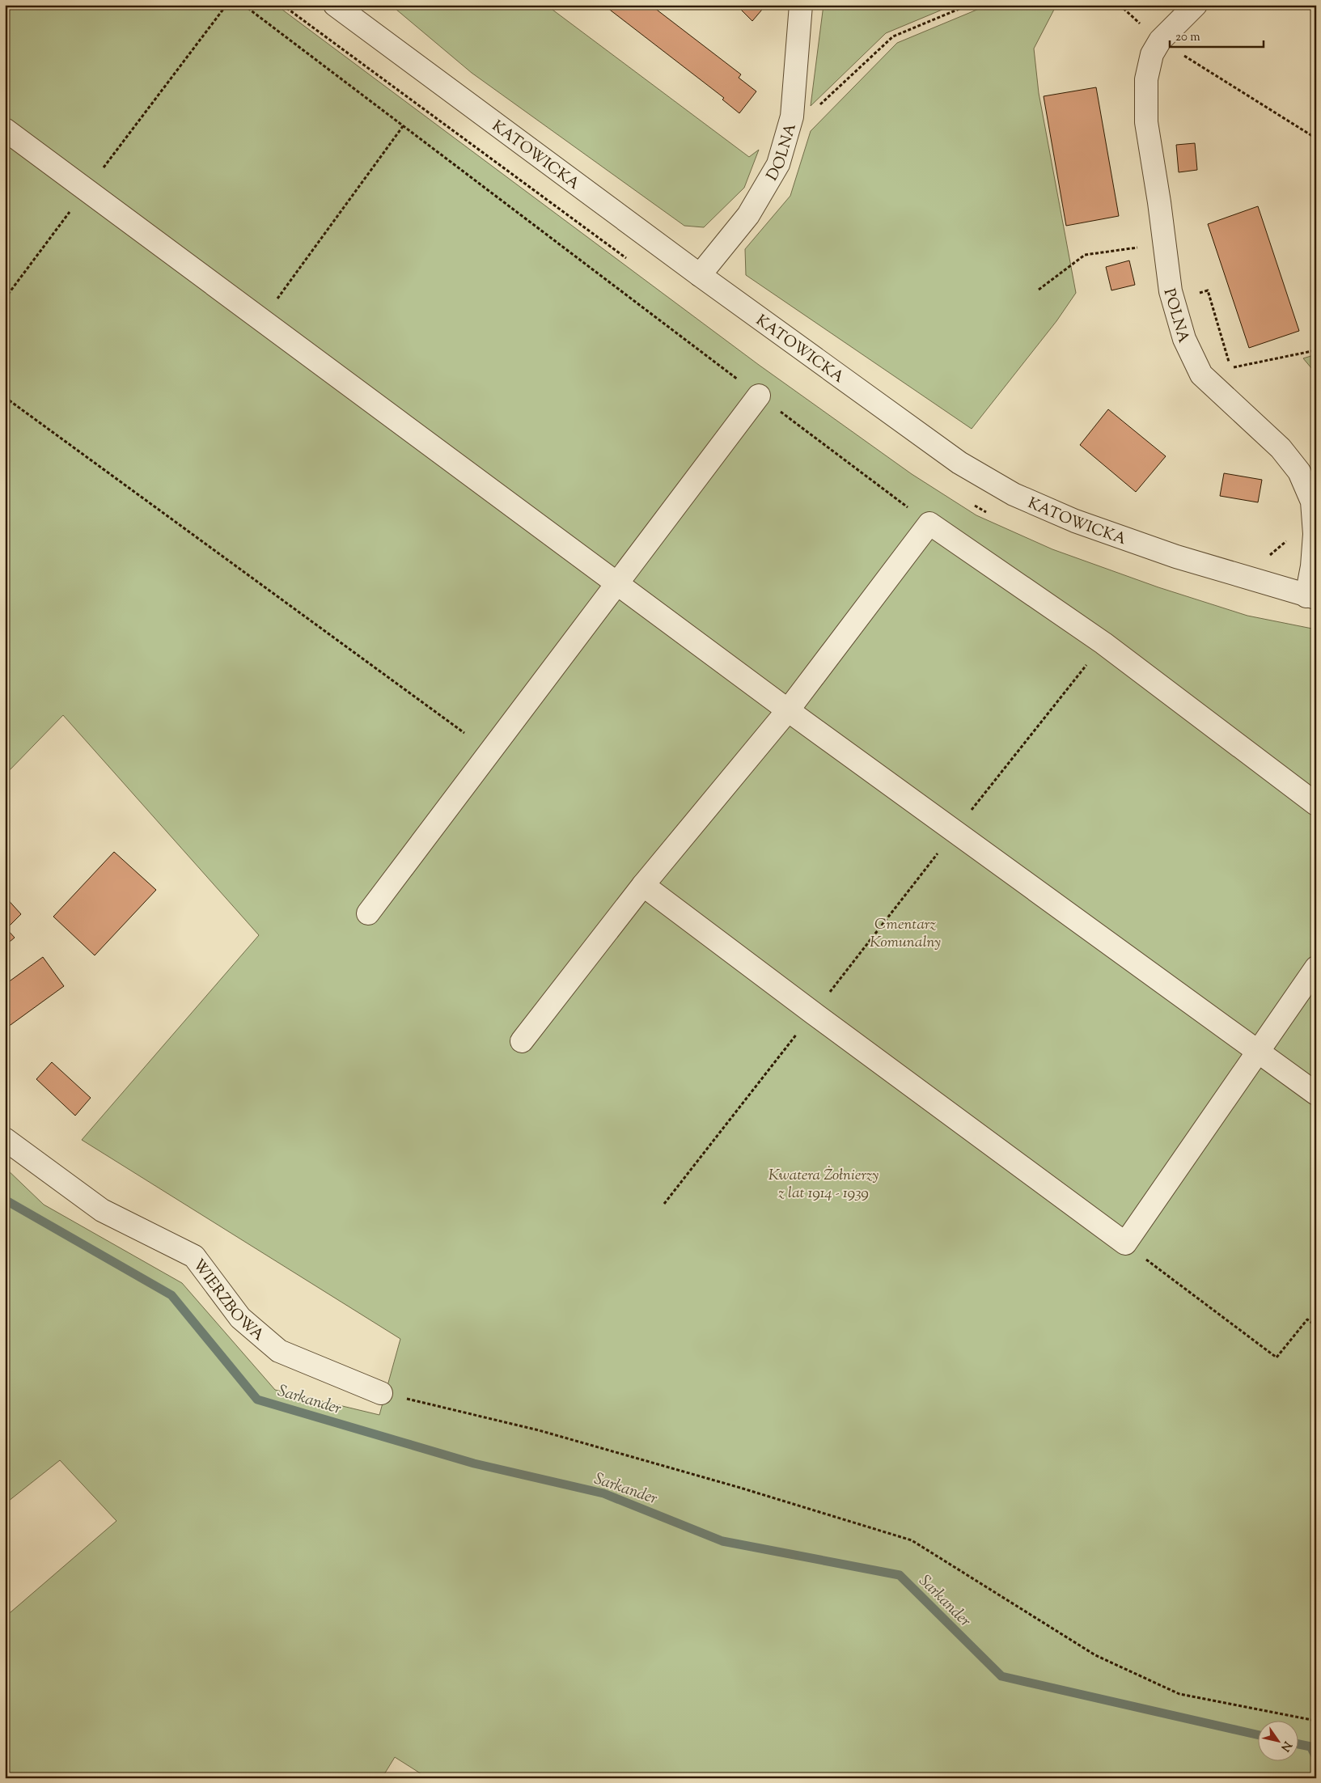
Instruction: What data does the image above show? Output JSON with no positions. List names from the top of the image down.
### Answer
{
  "streets": {
    "street": [
      "DOLNA",
      "KATOWICKA",
      "POLNA",
      "WIERZBOWA"
    ]
  },
  "crossings": [
    ["DOLNA", "KATOWICKA"],
    ["KATOWICKA", "POLNA"]
  ],
  "water": ["Sarkander"],
  "parks": ["Cmentarz Komunalny", "Kwatera Żołnierzy z lat 1914 - 1939"],
  "scale_bar": "20 m",
  "north": "bottom right"
}
